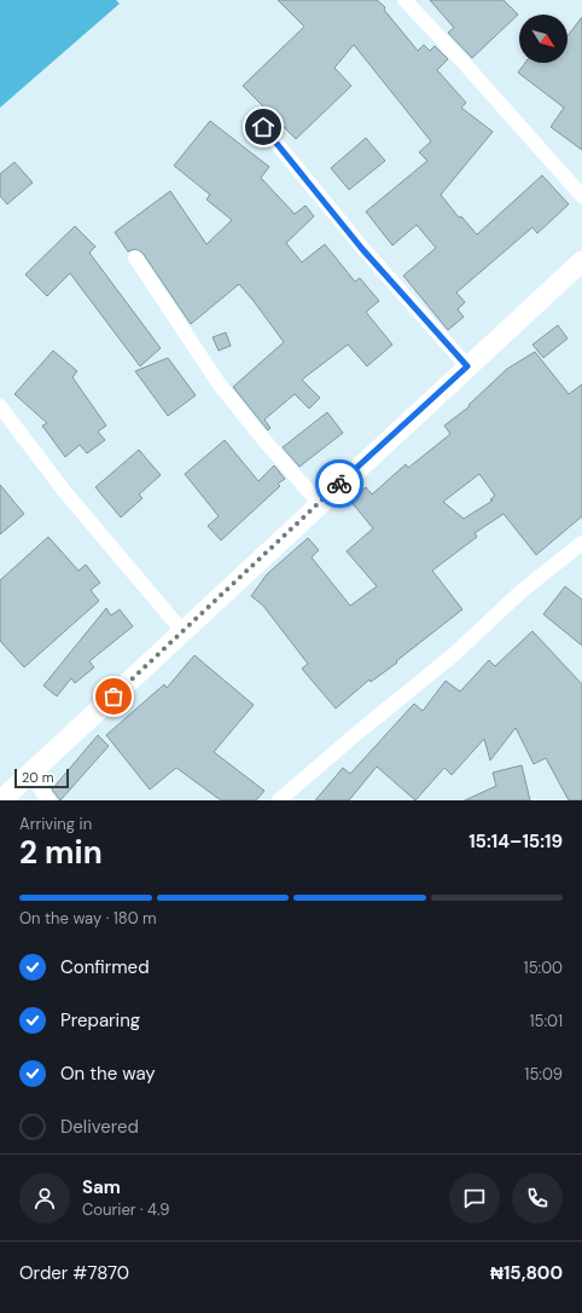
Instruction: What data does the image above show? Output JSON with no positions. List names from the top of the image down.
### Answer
{
  "scale_bar": "20 m",
  "north": "bottom right",
  "page": {
    "scale": "20 m",
    "heading": ["2 min", "Arriving in", "15:14–15:19"],
    "panel": [
      "Sam",
      "Courier · 4.9",
      "Order #7870",
      "₦15,800"
    ],
    "bar": "On the way · 180 m",
    "list": [
      ["Confirmed", "15:00"],
      ["Preparing", "15:01"],
      ["On the way", "15:09"],
      "Delivered"
    ]
  }
}
